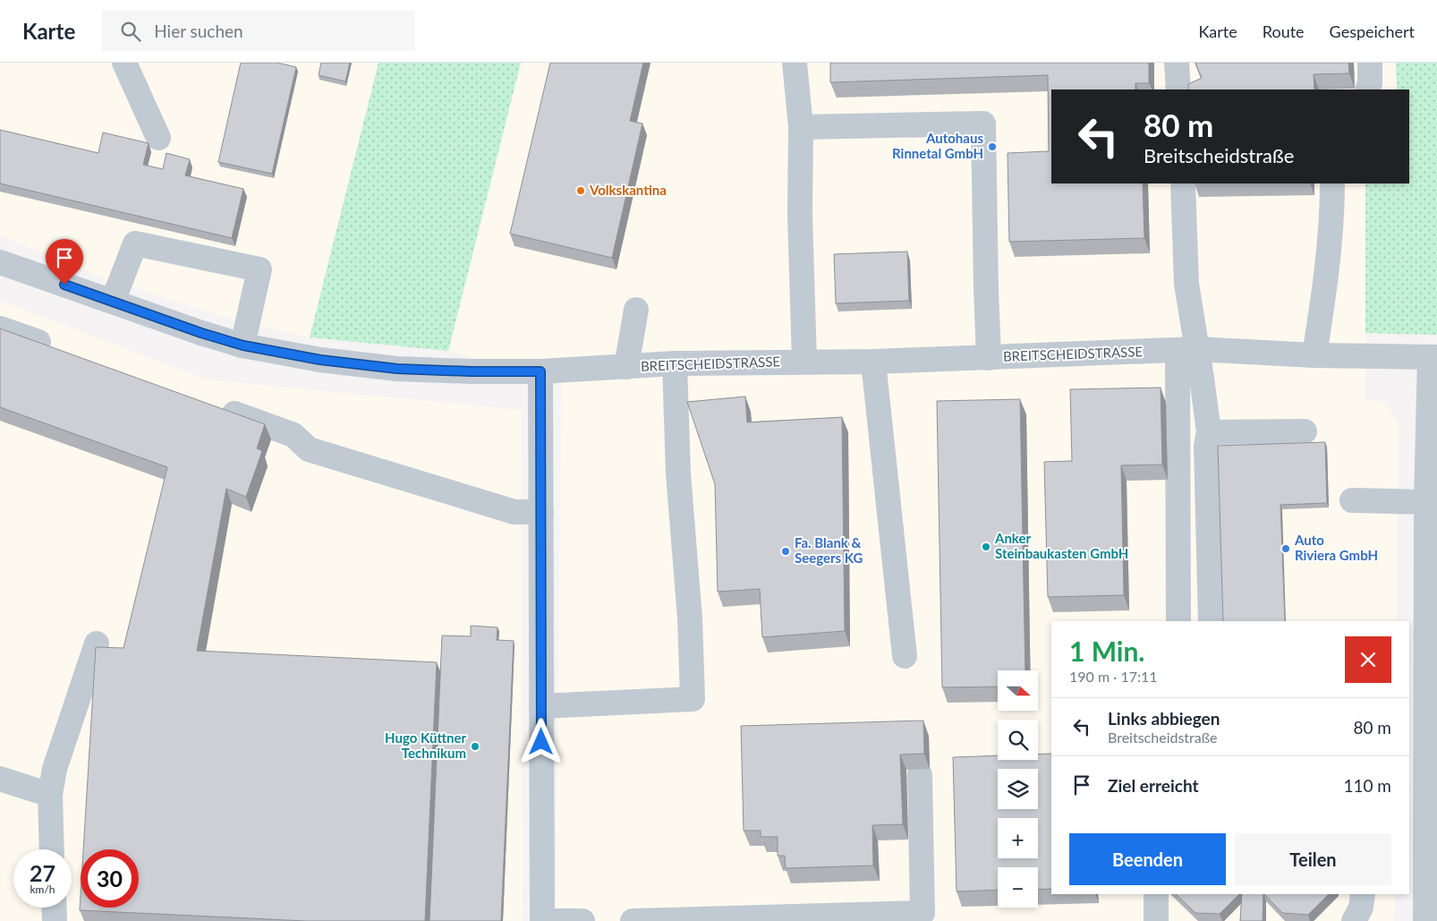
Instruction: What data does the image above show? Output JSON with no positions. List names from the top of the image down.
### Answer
{
  "streets": {
    "street": ["BREITSCHEIDSTRASSE"]
  },
  "places": [
    "Autohaus Rinnetal GmbH",
    "Volkskantina",
    "Anker Steinbaukasten GmbH",
    "Auto Riviera GmbH",
    "Fa. Blank & Seegers KG",
    "Hugo Küttner Technikum"
  ],
  "north": "right",
  "page": {
    "header": "Karte",
    "search": "Hier suchen",
    "nav": ["Karte", "Route", "Gespeichert"],
    "turn": ["80 m", "Breitscheidstraße"],
    "heading": ["1 Min.", "190 m · 17:11"],
    "map_buttons": ["+", "−"],
    "list": [
      {
        "name": "Links abbiegen",
        "note": "Breitscheidstraße",
        "value": "80 m"
      },
      {
        "name": "Ziel erreicht",
        "value": "110 m"
      }
    ],
    "buttons": ["Beenden", "Teilen"],
    "speed": "27 km/h",
    "limit": "30"
  }
}
